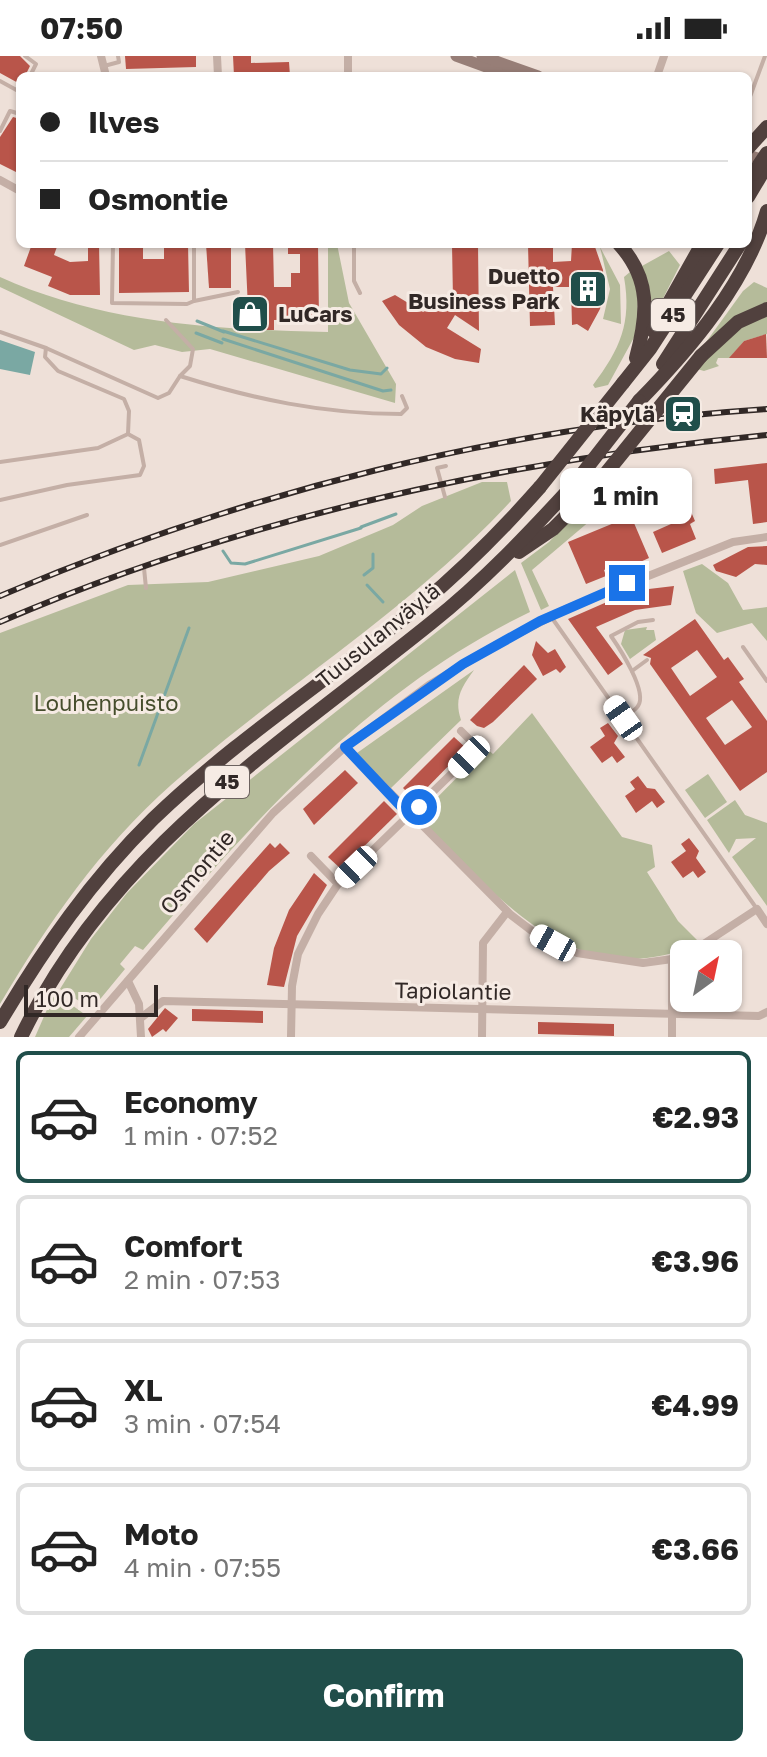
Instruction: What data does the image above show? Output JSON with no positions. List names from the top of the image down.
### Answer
{
  "streets": {
    "highway": ["45", "Tuusulanväylä"],
    "street": ["Osmontie", "Tapiolantie"]
  },
  "parks": ["Louhenpuisto"],
  "places": {
    "building": ["Duetto Business Park"],
    "shop": ["LuCars"],
    "station": ["Käpylä"]
  },
  "scale_bar": "100 m",
  "north": "top right",
  "page": {
    "status": "07:50",
    "banner": ["Ilves", "Osmontie"],
    "bubble": "1 min",
    "scale": "100 m",
    "list": [
      {
        "name": "Economy",
        "note": "1 min · 07:52",
        "value": "€2.93"
      },
      {
        "name": "Comfort",
        "note": "2 min · 07:53",
        "value": "€3.96"
      },
      {
        "name": "XL",
        "note": "3 min · 07:54",
        "value": "€4.99"
      },
      {
        "name": "Moto",
        "note": "4 min · 07:55",
        "value": "€3.66"
      }
    ],
    "buttons": "Confirm"
  }
}
